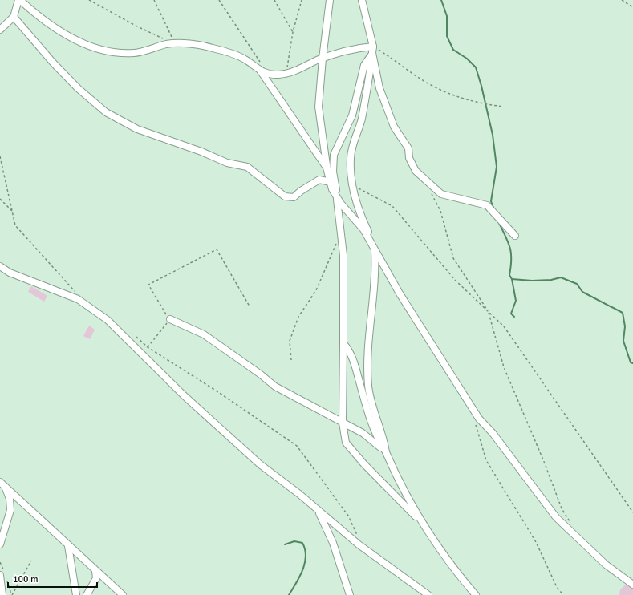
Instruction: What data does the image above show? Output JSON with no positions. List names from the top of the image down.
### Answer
{
  "scale_bar": "100 m"
}
